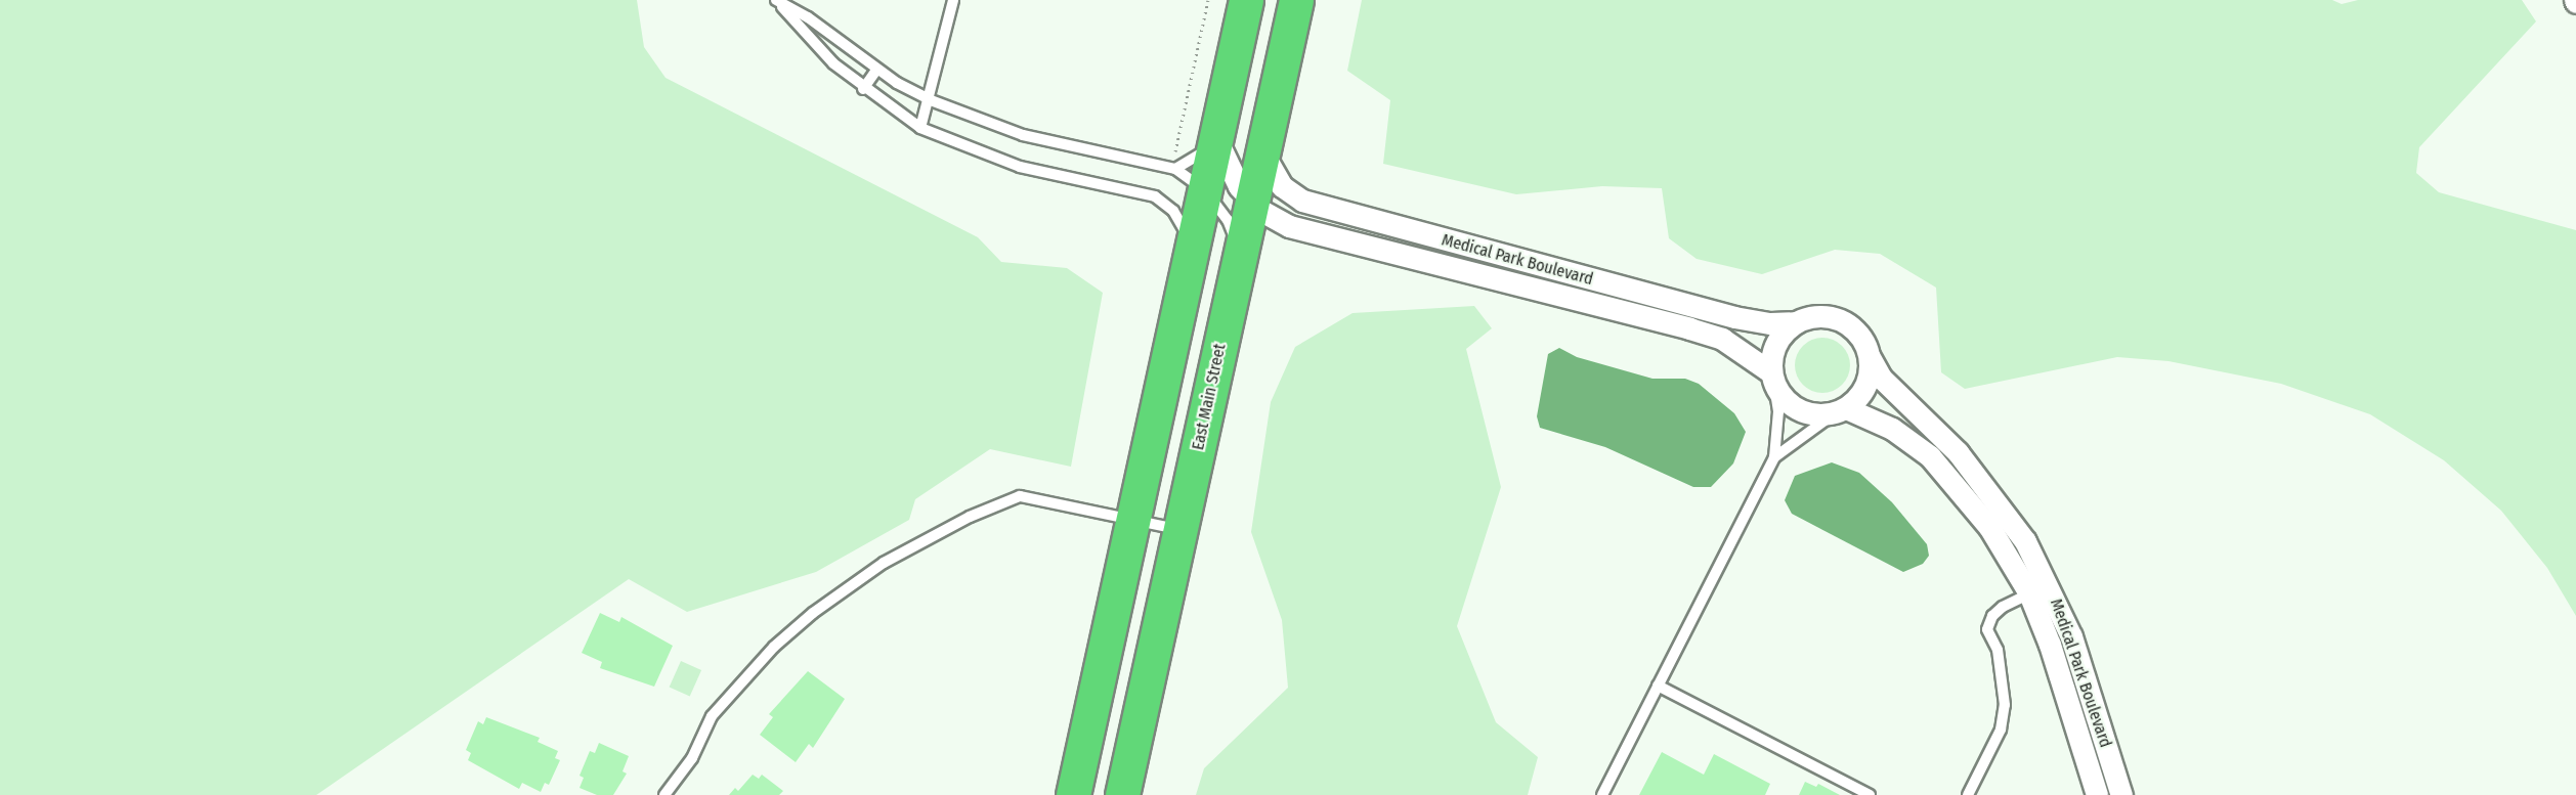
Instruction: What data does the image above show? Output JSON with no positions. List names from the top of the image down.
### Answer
{
  "streets": {
    "highway": ["East Main Street"],
    "street": ["Medical Park Boulevard"]
  },
  "crossings": [
    ["Medical Park Boulevard", "East Main Street"]
  ]
}
